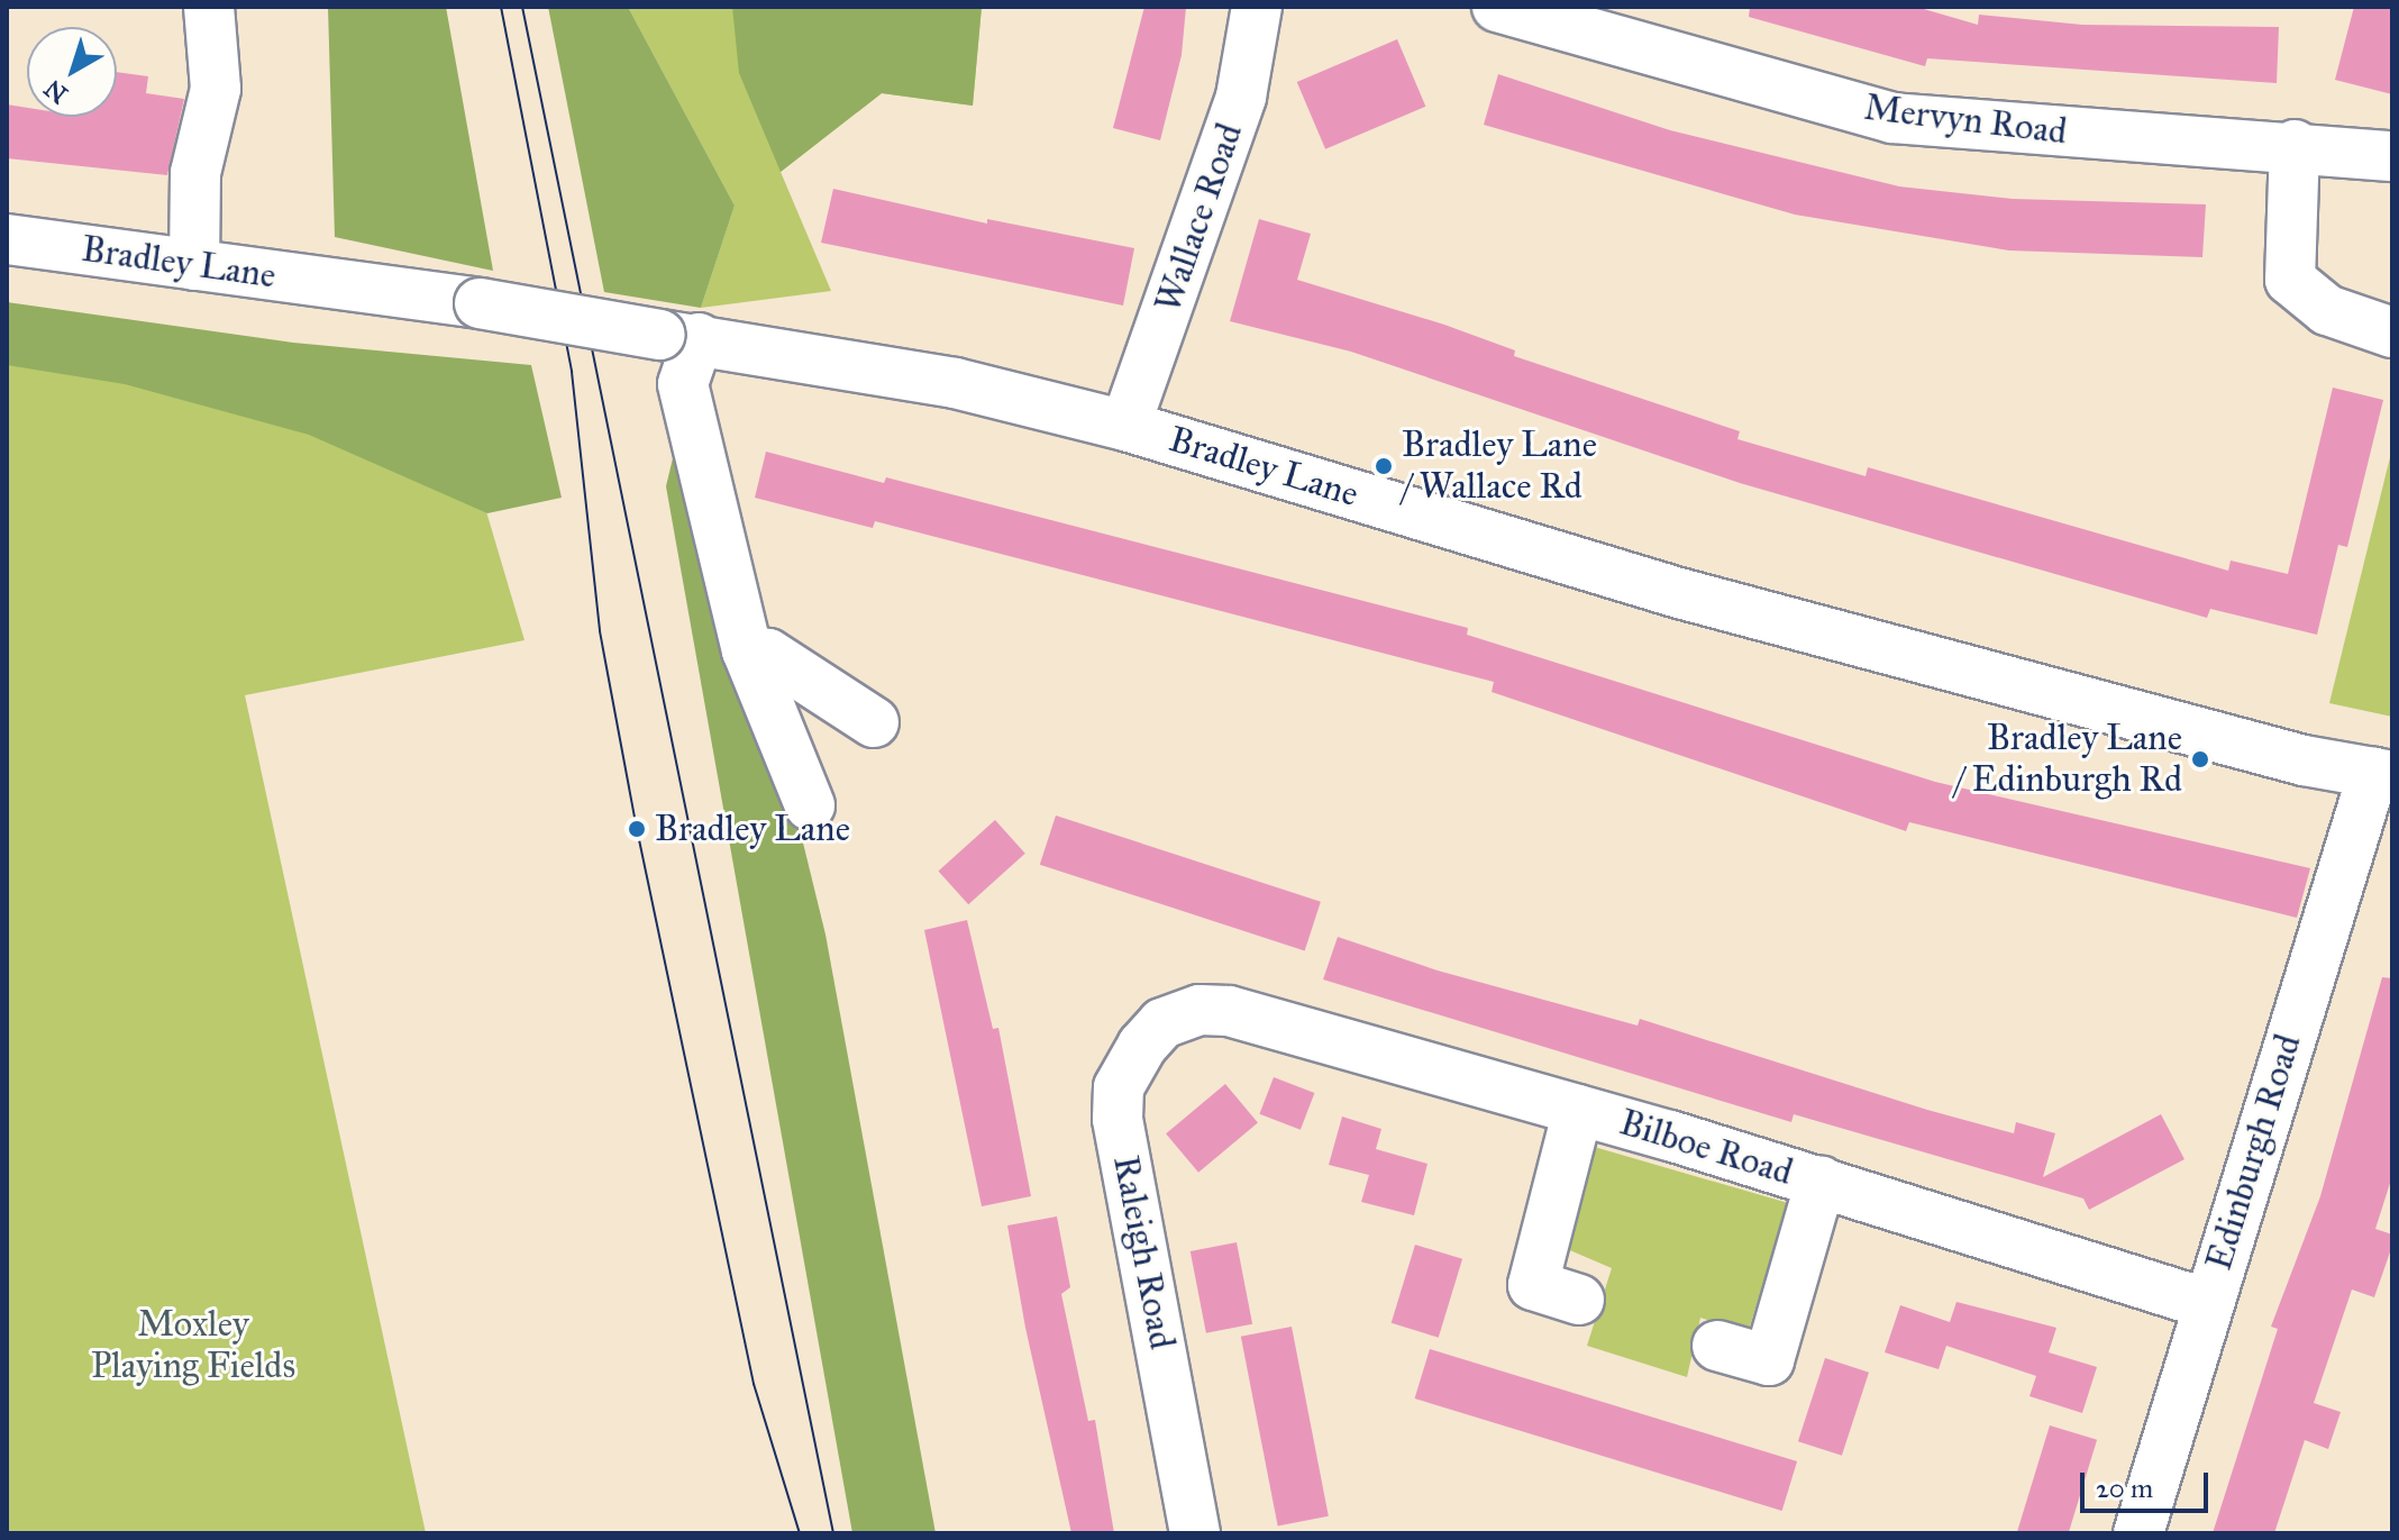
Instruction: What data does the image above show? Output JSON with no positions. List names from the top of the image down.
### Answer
{
  "streets": {
    "street": [
      "Mervyn Road",
      "Wallace Road",
      "Bradley Lane",
      "Bilboe Road",
      "Edinburgh Road",
      "Raleigh Road"
    ]
  },
  "crossings": [
    ["Wallace Road", "Bradley Lane"],
    ["Bradley Lane", "Edinburgh Road"],
    ["Bilboe Road", "Edinburgh Road"],
    ["Bilboe Road", "Raleigh Road"]
  ],
  "parks": ["Moxley Playing Fields"],
  "places": ["Bradley Lane / Wallace Rd", "Bradley Lane / Edinburgh Rd", "Bradley Lane"],
  "scale_bar": "20 m",
  "north": "bottom left"
}
